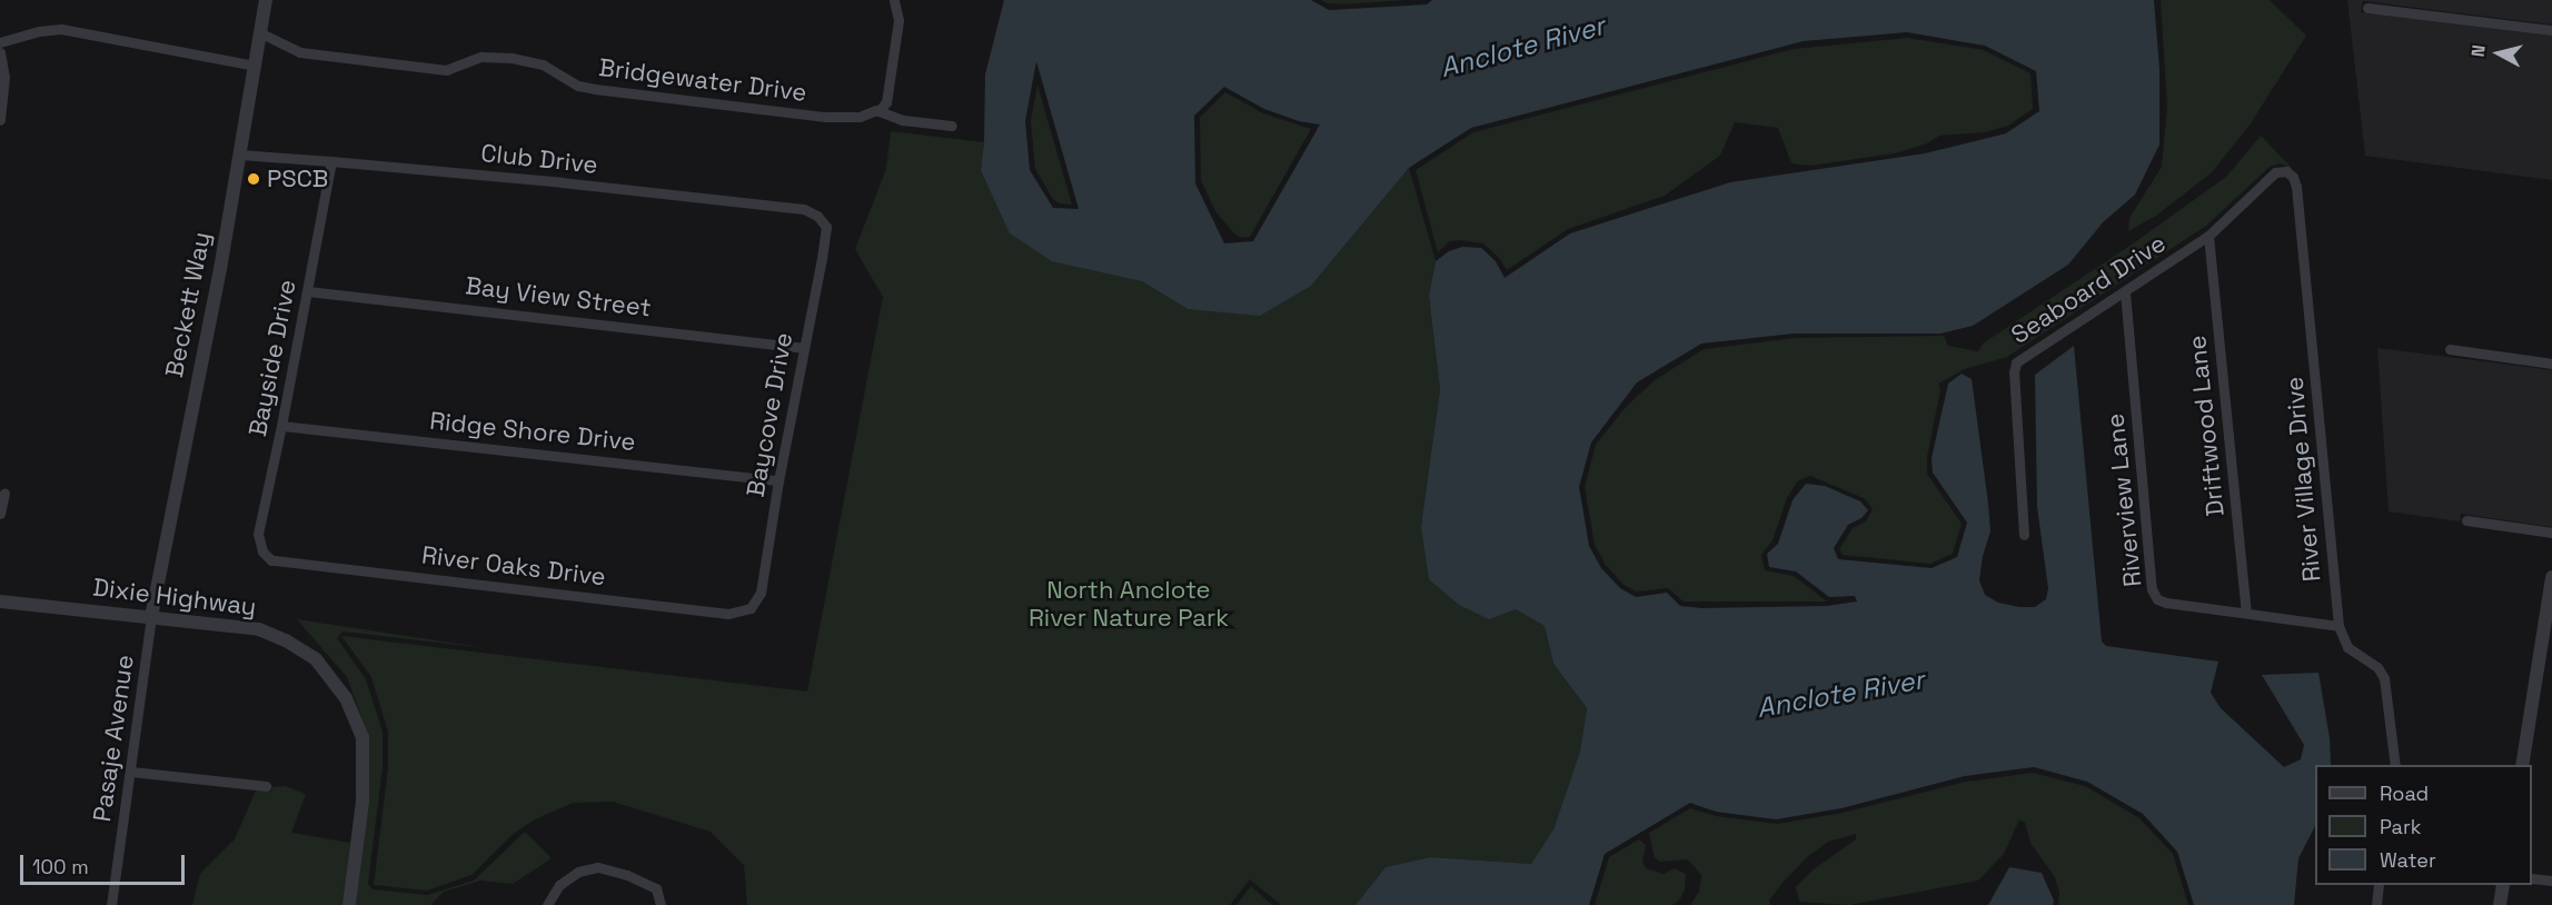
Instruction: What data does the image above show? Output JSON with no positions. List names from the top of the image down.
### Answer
{
  "streets": {
    "street": [
      "Bridgewater Drive",
      "Club Drive",
      "Seaboard Drive",
      "Bay View Street",
      "Beckett Way",
      "Bayside Drive",
      "Baycove Drive",
      "Driftwood Lane",
      "Ridge Shore Drive",
      "River Village Drive",
      "Riverview Lane",
      "River Oaks Drive",
      "Dixie Highway",
      "Pasaje Avenue"
    ]
  },
  "crossings": [
    ["Bridgewater Drive", "Beckett Way"],
    ["Club Drive", "Beckett Way"],
    ["Club Drive", "Bayside Drive"],
    ["Club Drive", "Baycove Drive"],
    ["Seaboard Drive", "Driftwood Lane"],
    ["Seaboard Drive", "River Village Drive"],
    ["Seaboard Drive", "Riverview Lane"],
    ["Bay View Street", "Bayside Drive"],
    ["Bay View Street", "Baycove Drive"],
    ["Beckett Way", "Dixie Highway"],
    ["Beckett Way", "Pasaje Avenue"],
    ["Bayside Drive", "Ridge Shore Drive"],
    ["Bayside Drive", "River Oaks Drive"],
    ["Baycove Drive", "Ridge Shore Drive"],
    ["Baycove Drive", "River Oaks Drive"],
    ["Driftwood Lane", "Riverview Lane"],
    ["River Village Drive", "Riverview Lane"],
    ["Dixie Highway", "Pasaje Avenue"]
  ],
  "water": ["Anclote River"],
  "parks": ["North Anclote River Nature Park"],
  "places": ["PSCB"],
  "legend": ["Road", "Park", "Water"],
  "scale_bar": "100 m",
  "north": "left"
}
